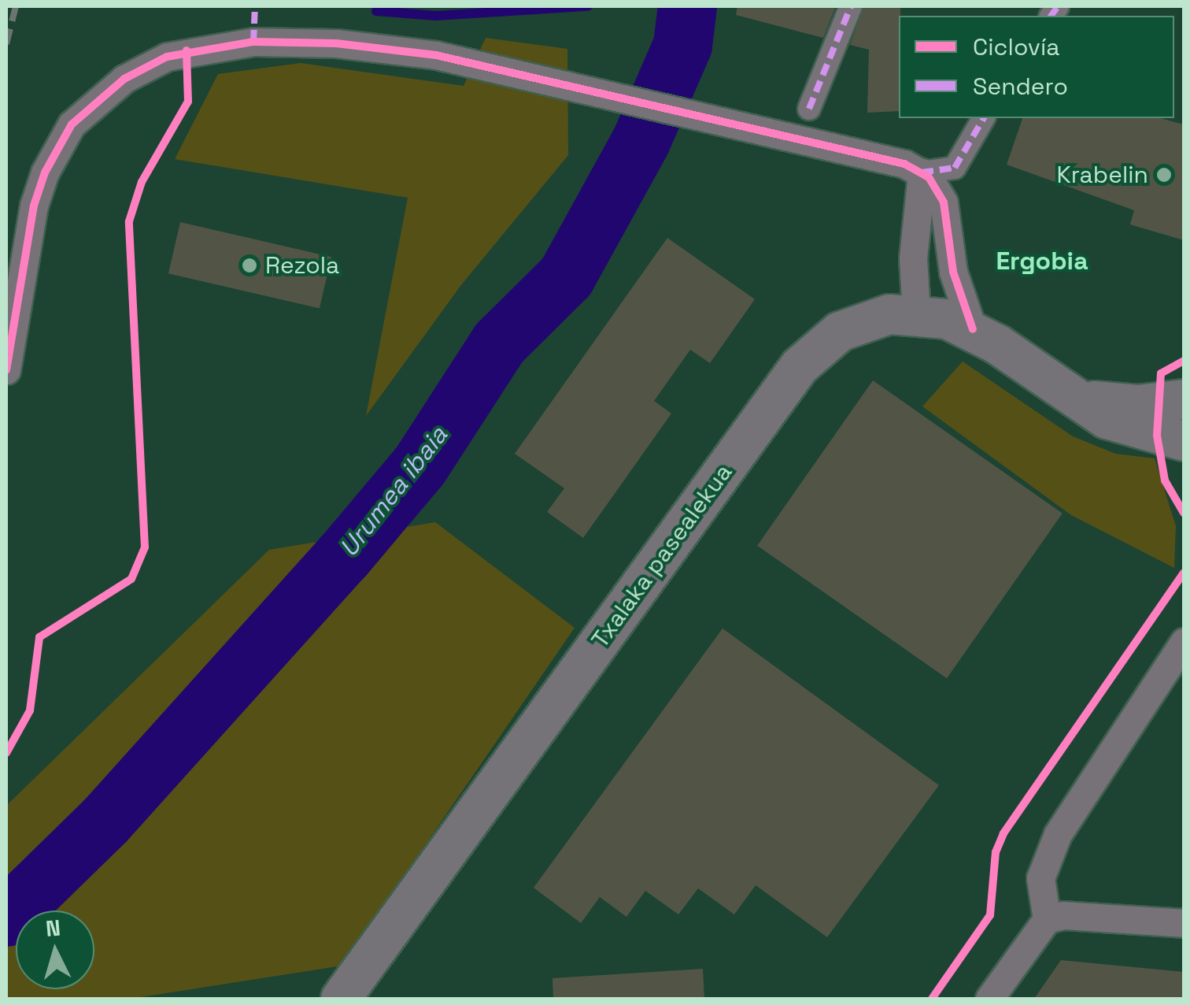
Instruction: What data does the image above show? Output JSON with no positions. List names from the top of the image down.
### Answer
{
  "streets": {
    "main road": ["Txalaka pasealekua"]
  },
  "districts": ["Ergobia"],
  "water": ["Urumea ibaia"],
  "places": ["Krabelin", "Rezola"],
  "legend": ["Ciclovía", "Sendero"],
  "north": "top"
}
